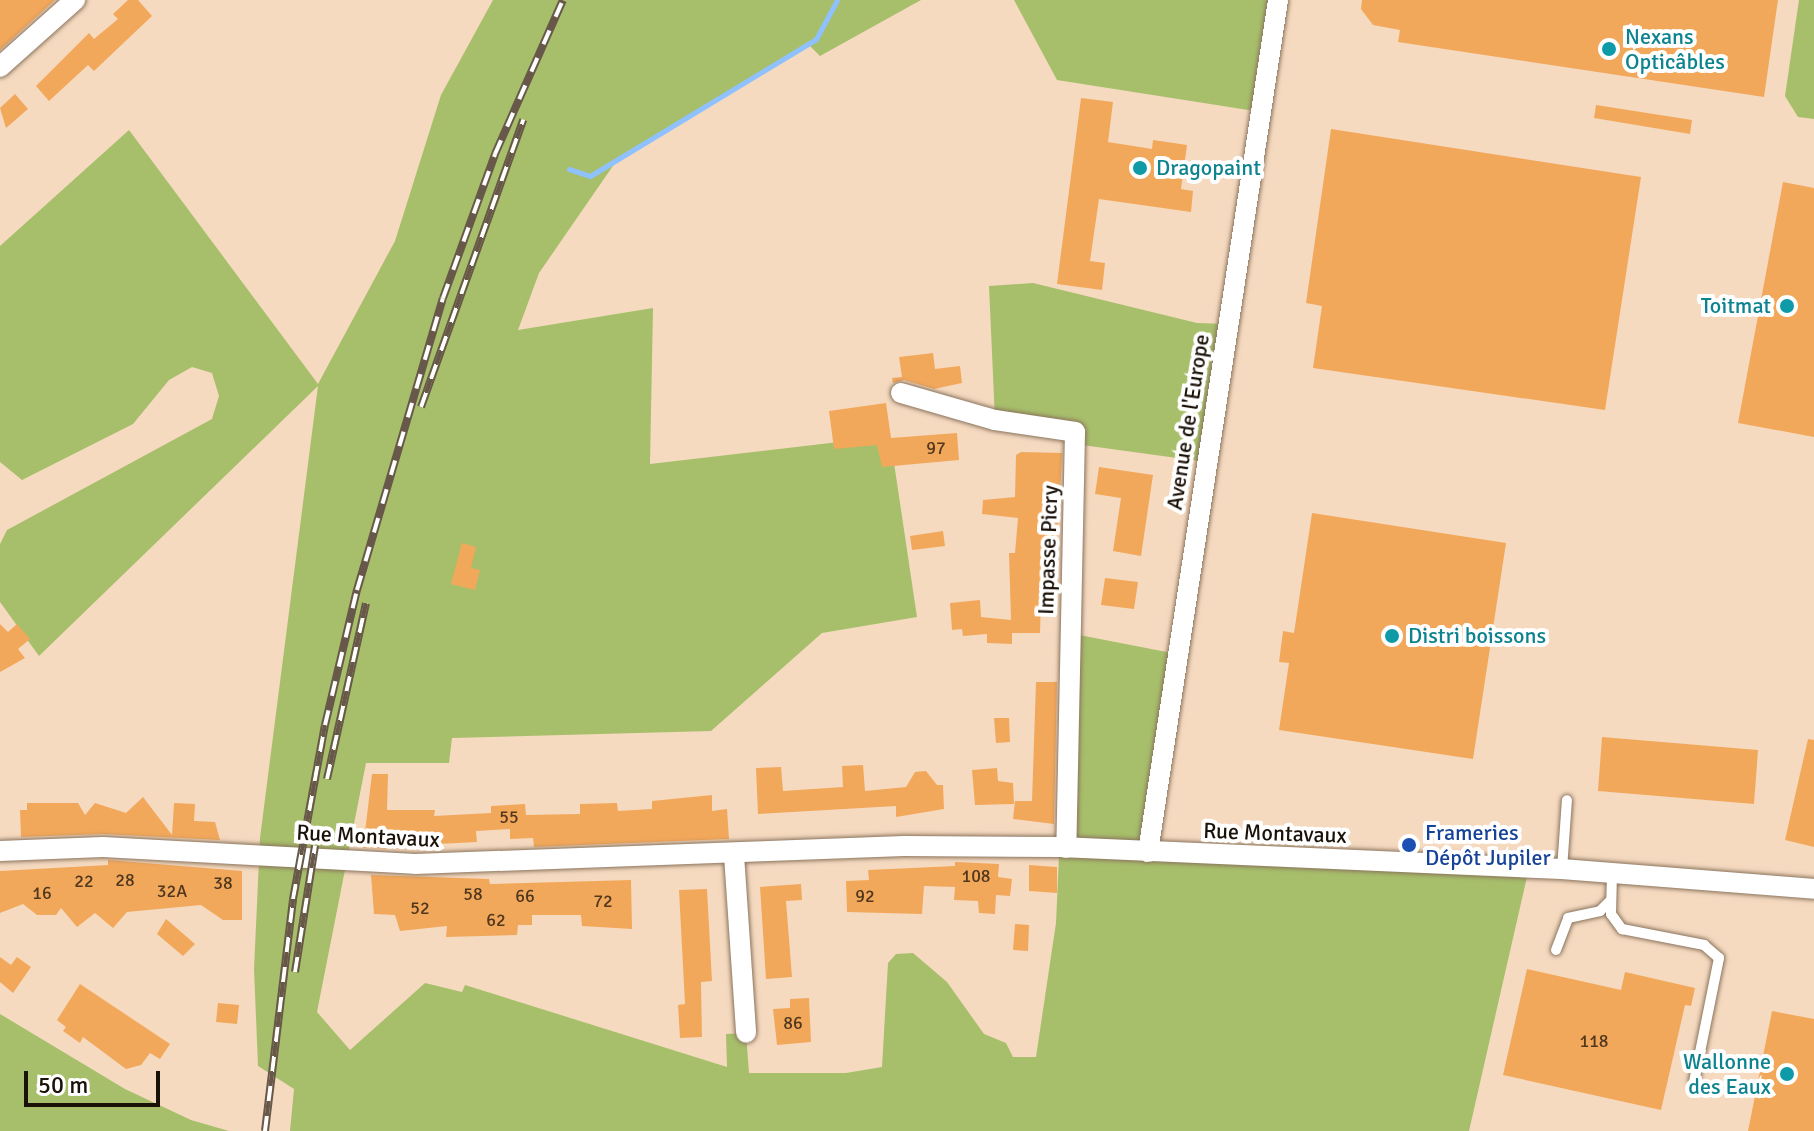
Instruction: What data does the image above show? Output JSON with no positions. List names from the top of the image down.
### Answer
{
  "streets": {
    "street": ["Avenue de l'Europe", "Impasse Picry", "Rue Montavaux"]
  },
  "crossings": [
    ["Avenue de l'Europe", "Rue Montavaux"],
    ["Impasse Picry", "Rue Montavaux"]
  ],
  "places": [
    "Nexans Opticâbles",
    "Dragopaint",
    "Toitmat",
    "Distri boissons",
    "Frameries Dépôt Jupiler",
    "Wallonne des Eaux"
  ],
  "house_numbers": [
    "97",
    "55",
    "108",
    "28",
    "22",
    "38",
    "32A",
    "16",
    "58",
    "66",
    "92",
    "72",
    "52",
    "62",
    "86",
    "118"
  ],
  "scale_bar": "50 m"
}
